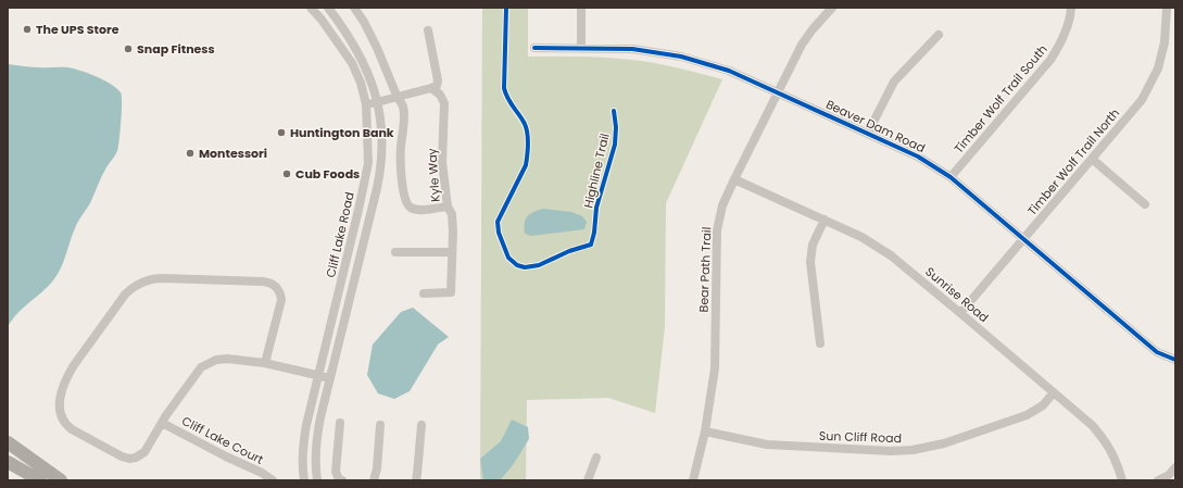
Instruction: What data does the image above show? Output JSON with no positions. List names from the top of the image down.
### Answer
{
  "streets": {
    "street": [
      "Timber Wolf Trail South",
      "Beaver Dam Road",
      "Timber Wolf Trail North",
      "Kyle Way",
      "Cliff Lake Road",
      "Bear Path Trail",
      "Sunrise Road",
      "Sun Cliff Road",
      "Cliff Lake Court"
    ],
    "cycle path": ["Highline Trail"]
  },
  "crossings": [
    ["Timber Wolf Trail South", "Beaver Dam Road"],
    ["Beaver Dam Road", "Timber Wolf Trail North"],
    ["Beaver Dam Road", "Bear Path Trail"],
    ["Timber Wolf Trail North", "Sunrise Road"],
    ["Bear Path Trail", "Sunrise Road"],
    ["Bear Path Trail", "Sun Cliff Road"],
    ["Sunrise Road", "Sun Cliff Road"]
  ],
  "places": [
    "The UPS Store",
    "Snap Fitness",
    "Huntington Bank",
    "Montessori",
    "Cub Foods"
  ]
}
